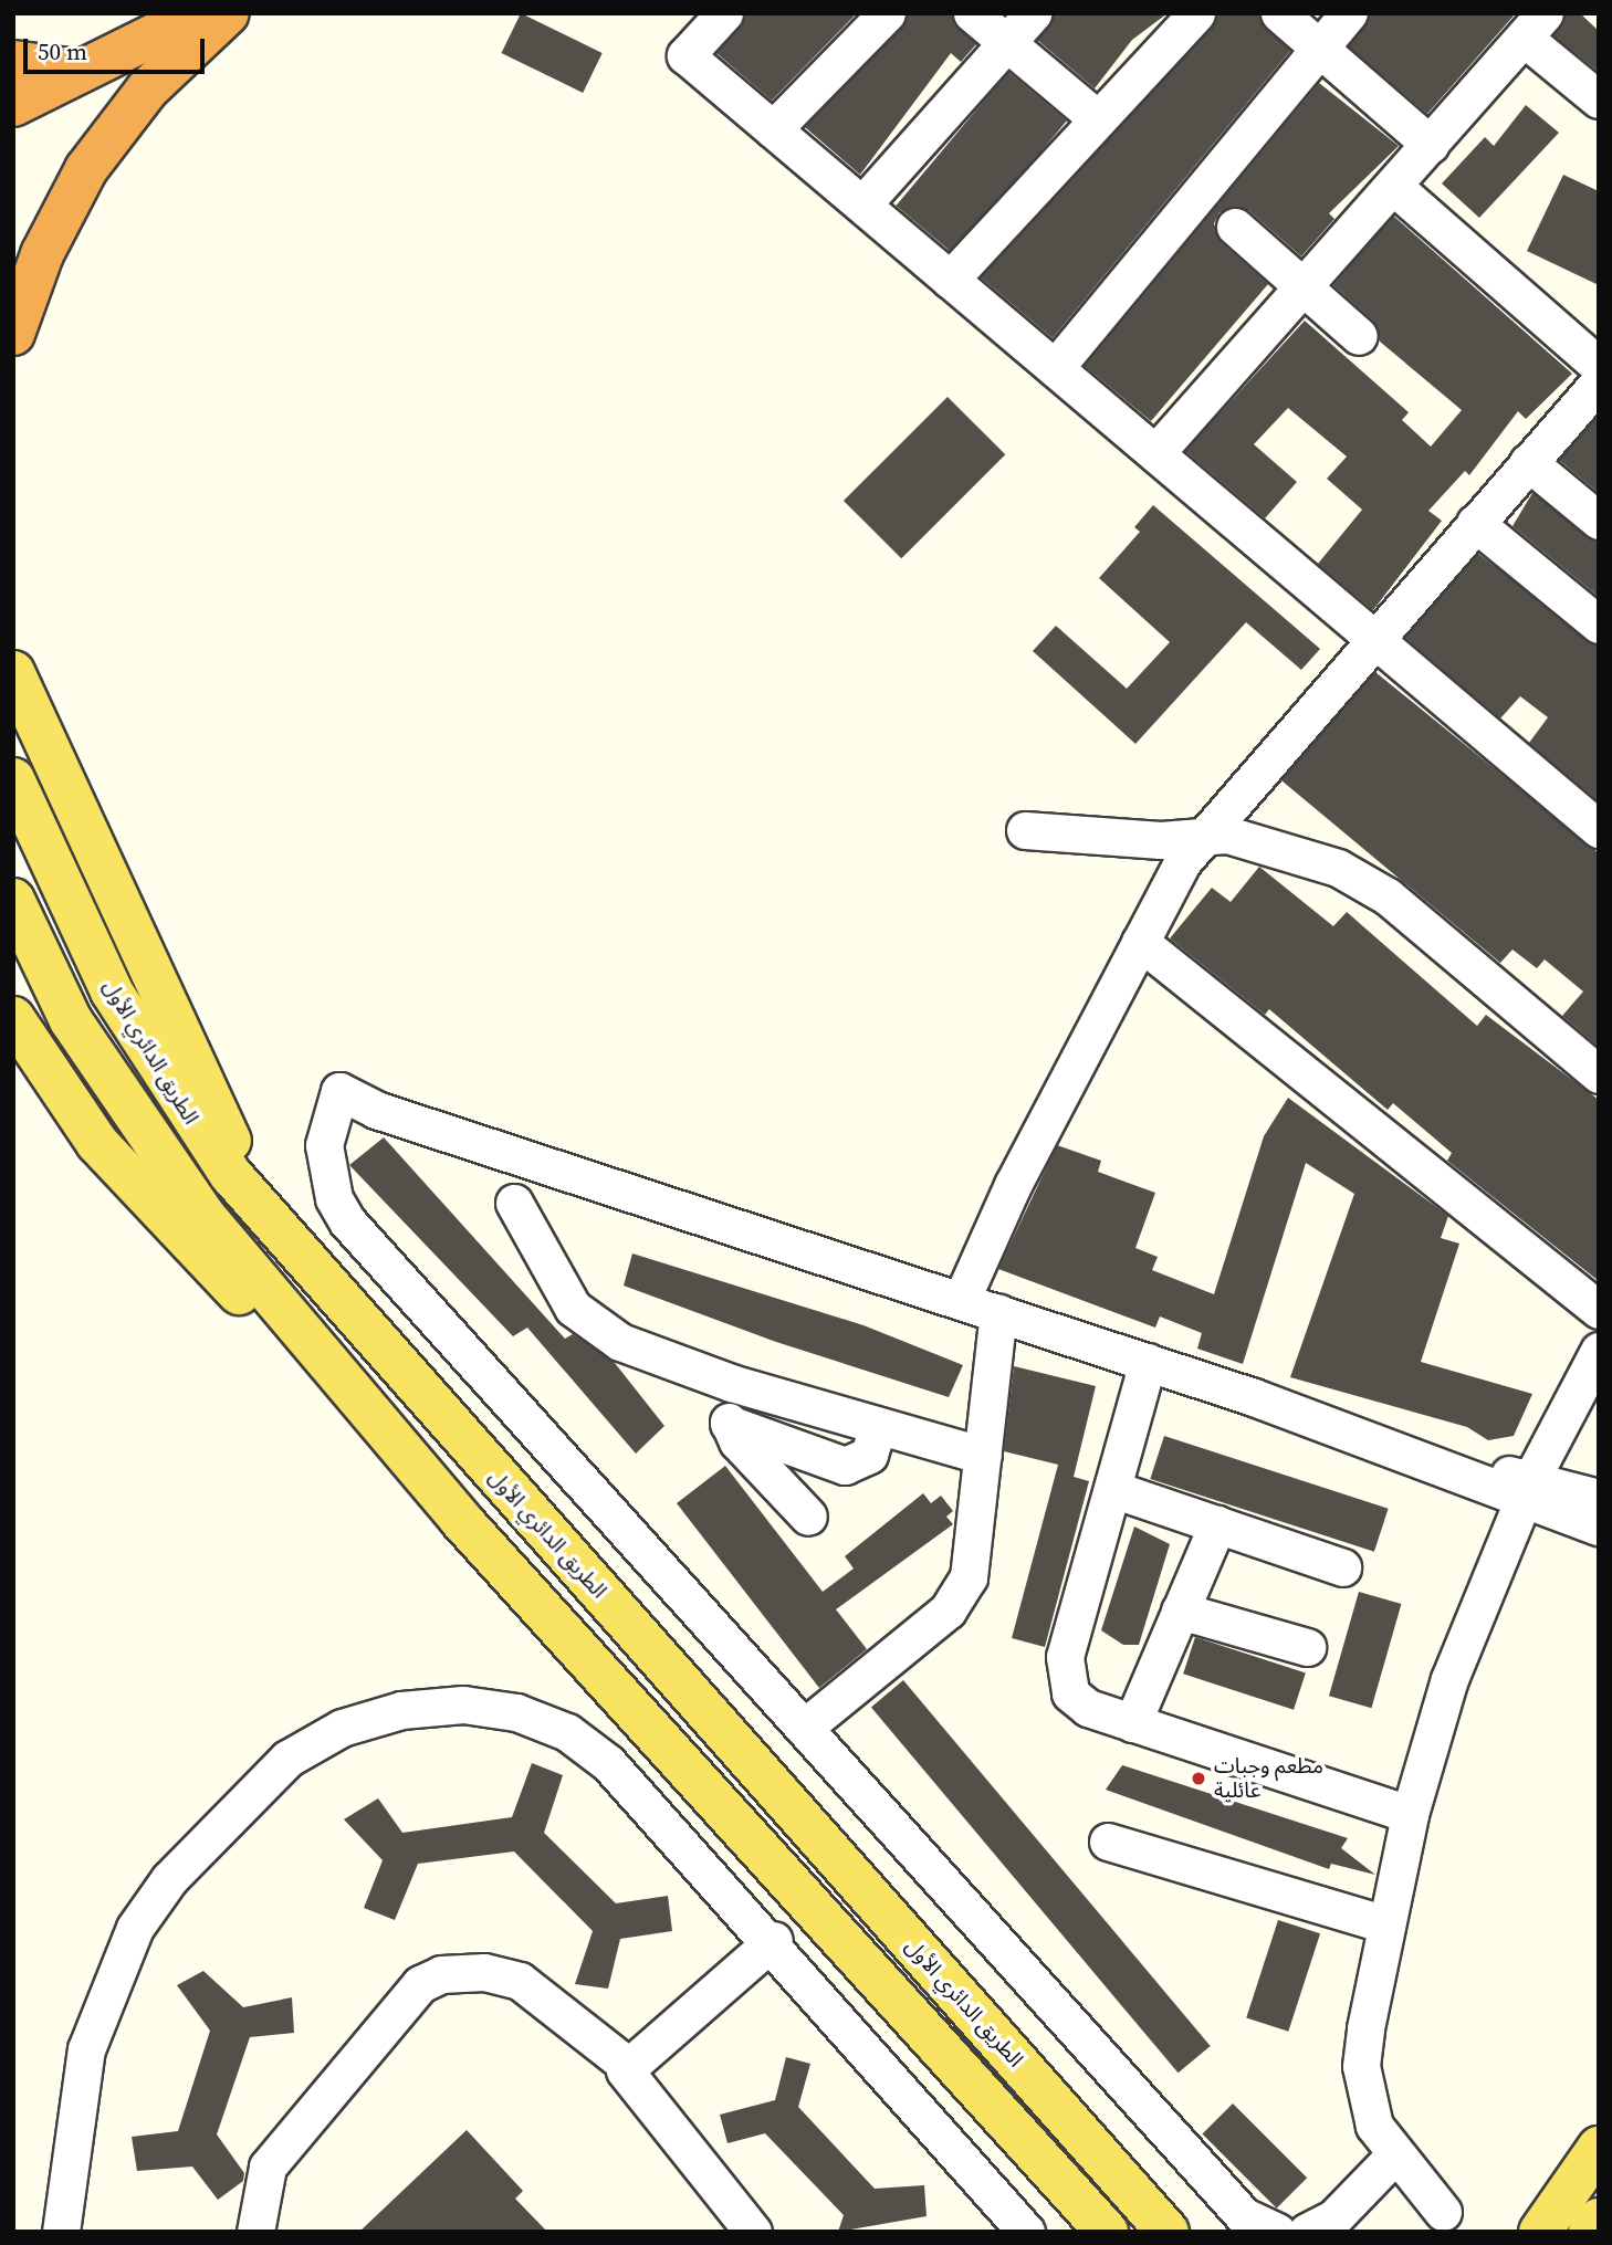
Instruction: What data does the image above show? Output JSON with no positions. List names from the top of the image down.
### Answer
{
  "streets": {
    "main road": ["الطريق الدائري الأول"]
  },
  "places": ["مطعم وجبات عائلية"],
  "scale_bar": "50 m"
}
